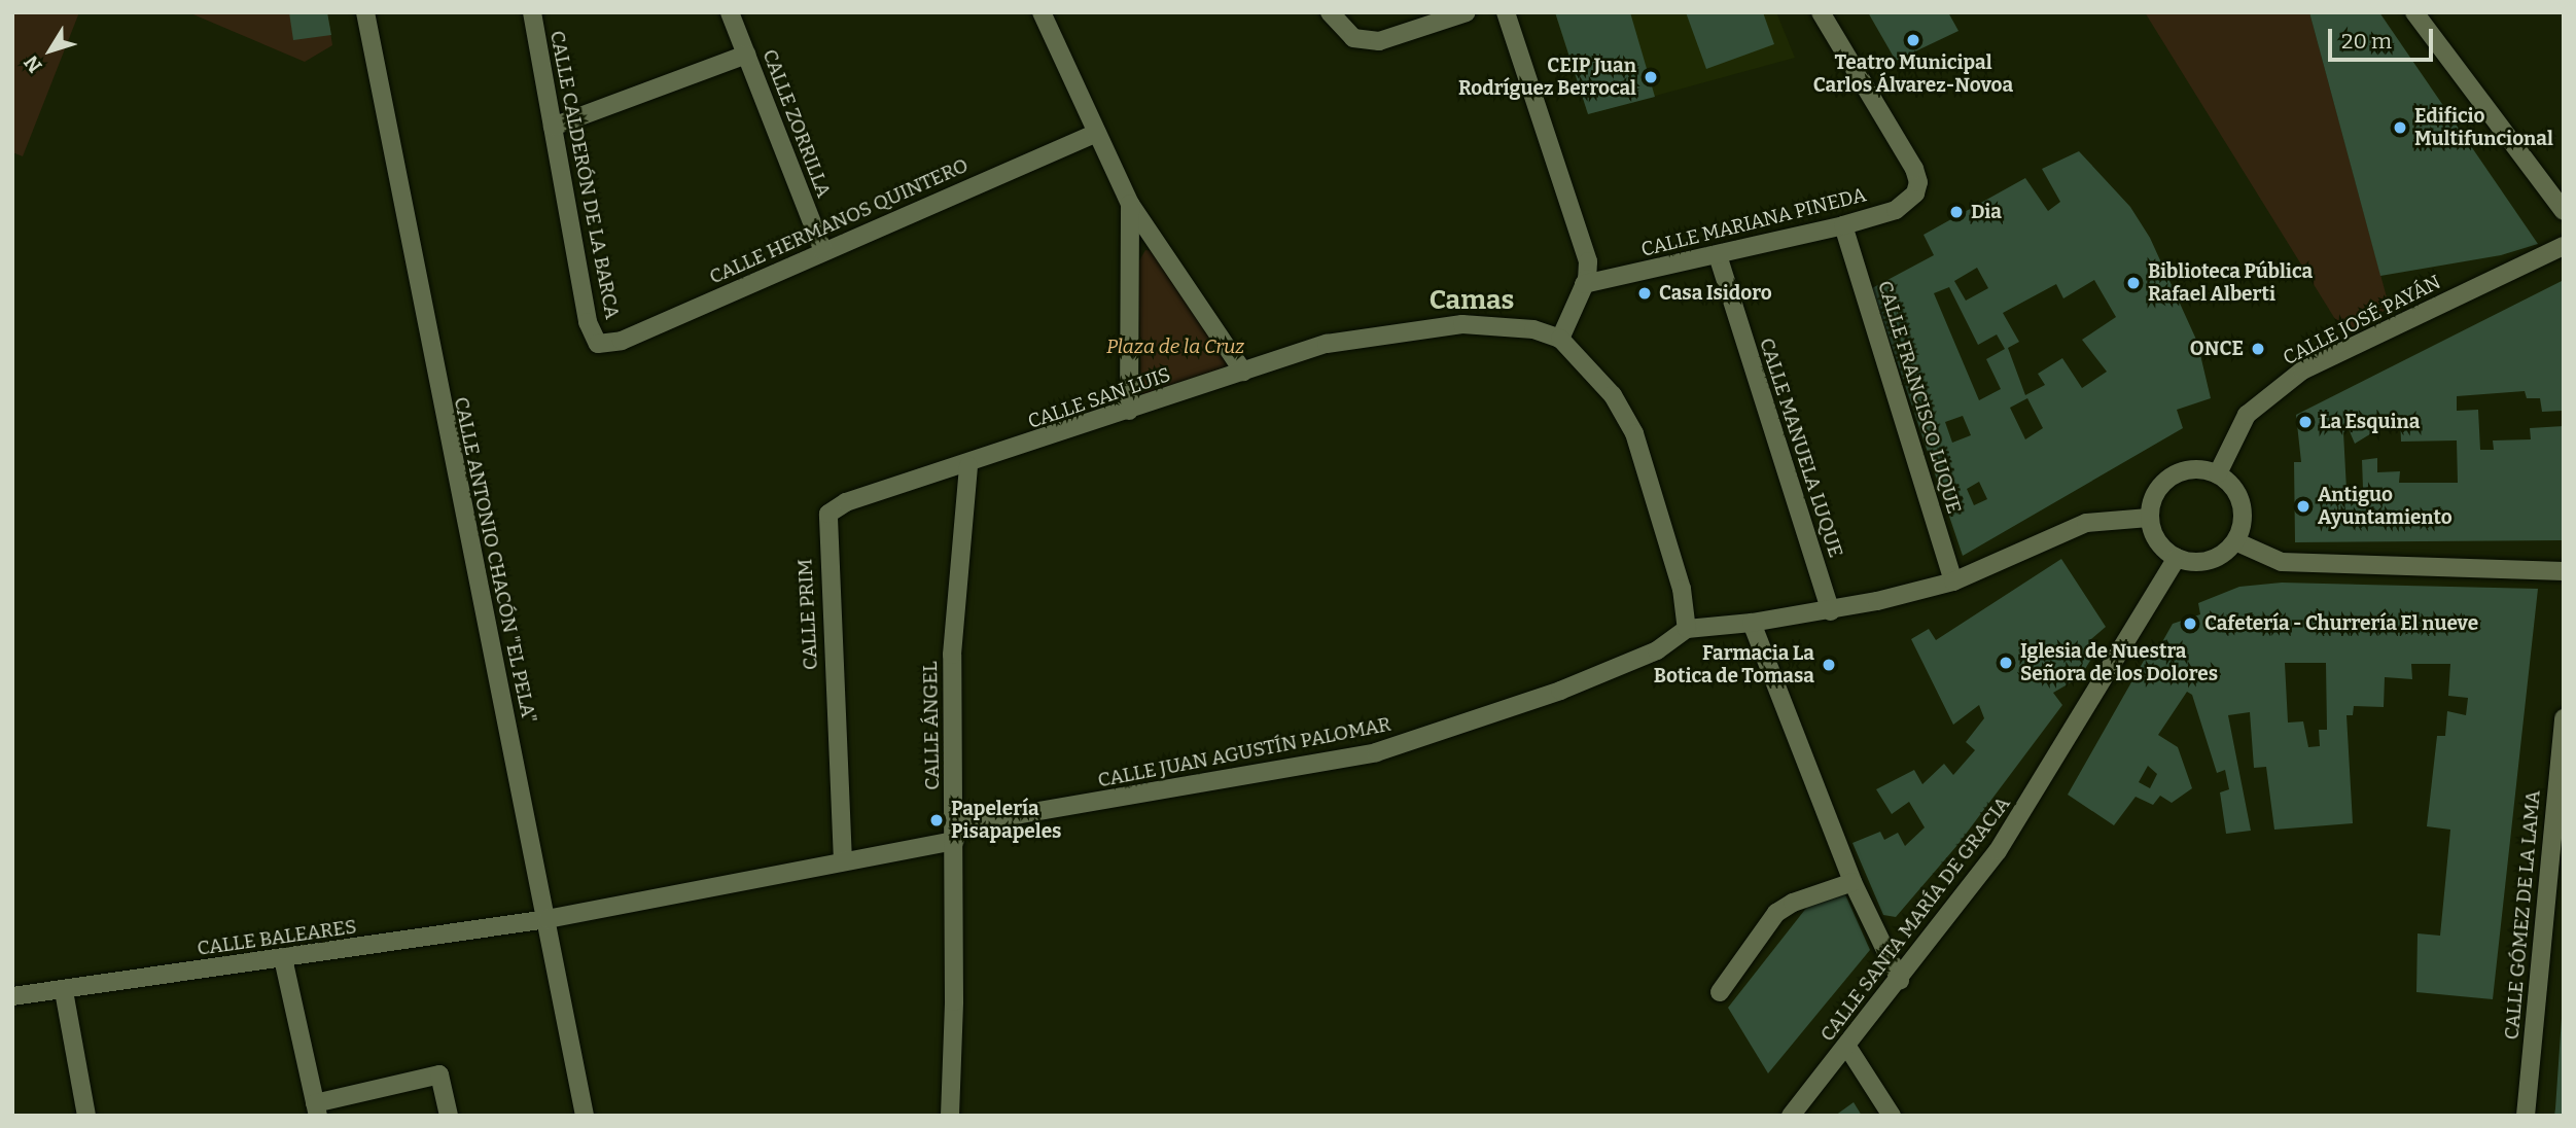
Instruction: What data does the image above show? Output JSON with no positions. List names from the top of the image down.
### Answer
{
  "streets": {
    "street": [
      "CALLE ZORRILLA",
      "CALLE CALDERÓN DE LA BARCA",
      "CALLE HERMANOS QUINTERO",
      "CALLE MARIANA PINEDA",
      "CALLE JOSÉ PAYÁN",
      "CALLE FRANCISCO LUQUE",
      "CALLE SAN LUIS",
      "CALLE MANUELA LUQUE",
      "CALLE ANTONIO CHACÓN \"EL PELA\"",
      "CALLE PRIM",
      "CALLE ÁNGEL",
      "CALLE JUAN AGUSTÍN PALOMAR",
      "CALLE GÓMEZ DE LA LAMA",
      "CALLE SANTA MARÍA DE GRACIA",
      "CALLE BALEARES"
    ]
  },
  "crossings": [
    ["CALLE ZORRILLA", "CALLE HERMANOS QUINTERO"],
    ["CALLE CALDERÓN DE LA BARCA", "CALLE HERMANOS QUINTERO"],
    ["CALLE MARIANA PINEDA", "CALLE FRANCISCO LUQUE"],
    ["CALLE MARIANA PINEDA", "CALLE MANUELA LUQUE"],
    ["CALLE JOSÉ PAYÁN", "CALLE SANTA MARÍA DE GRACIA"],
    ["CALLE SAN LUIS", "CALLE PRIM"],
    ["CALLE SAN LUIS", "CALLE ÁNGEL"],
    ["CALLE ANTONIO CHACÓN \"EL PELA\"", "CALLE JUAN AGUSTÍN PALOMAR"],
    ["CALLE ANTONIO CHACÓN \"EL PELA\"", "CALLE BALEARES"],
    ["CALLE PRIM", "CALLE ÁNGEL"],
    ["CALLE PRIM", "CALLE JUAN AGUSTÍN PALOMAR"],
    ["CALLE ÁNGEL", "CALLE JUAN AGUSTÍN PALOMAR"],
    ["CALLE JUAN AGUSTÍN PALOMAR", "CALLE BALEARES"]
  ],
  "districts": ["Camas"],
  "parks": ["Plaza de la Cruz"],
  "places": [
    "Teatro Municipal Carlos Álvarez-Novoa",
    "CEIP Juan Rodríguez Berrocal",
    "Edificio Multifuncional",
    "Dia",
    "Biblioteca Pública Rafael Alberti",
    "Casa Isidoro",
    "ONCE",
    "La Esquina",
    "Antiguo Ayuntamiento",
    "Cafetería - Churrería El nueve",
    "Iglesia de Nuestra Señora de los Dolores",
    "Farmacia La Botica de Tomasa",
    "Papelería Pisapapeles"
  ],
  "scale_bar": "20 m",
  "north": "bottom left"
}
